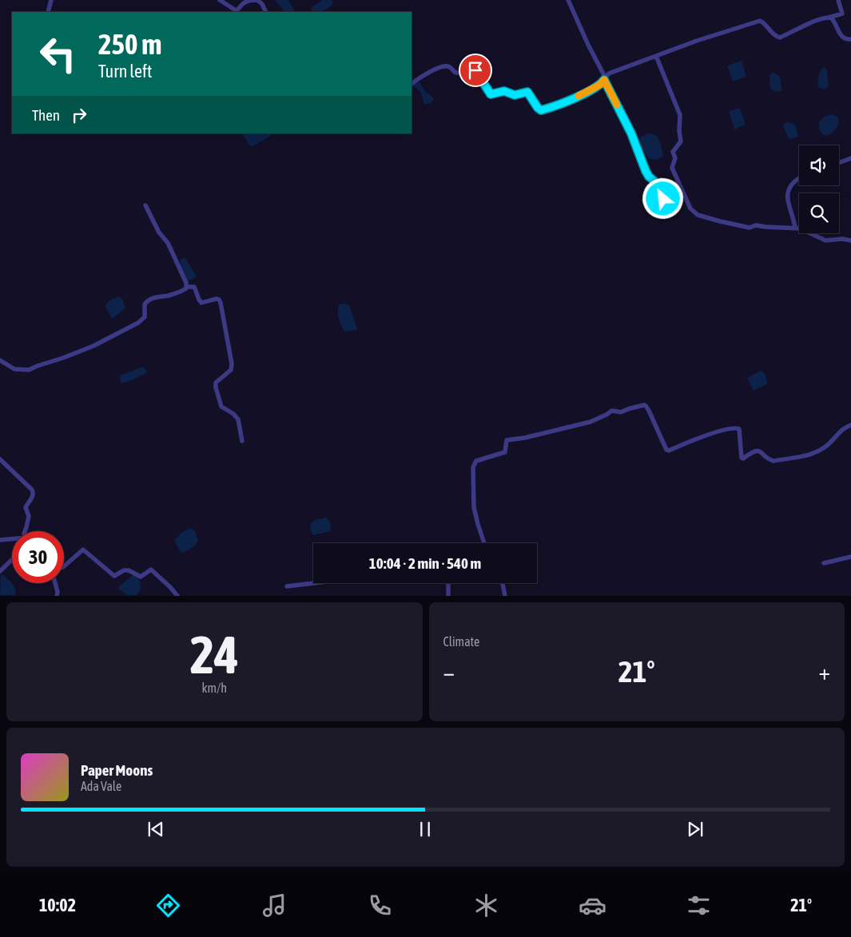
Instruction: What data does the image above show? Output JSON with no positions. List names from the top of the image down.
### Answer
{
  "page": {
    "turn": ["250 m", "Turn left"],
    "then": "Then",
    "limit": "30",
    "trip": "10:04 · 2 min · 540 m",
    "tile": [
      ["24", "km/h"],
      "Climate"
    ],
    "heat": ["−", "21°", "+"],
    "song": ["Paper Moons", "Ada Vale"],
    "tabs": ["10:02", "21°"]
  }
}
